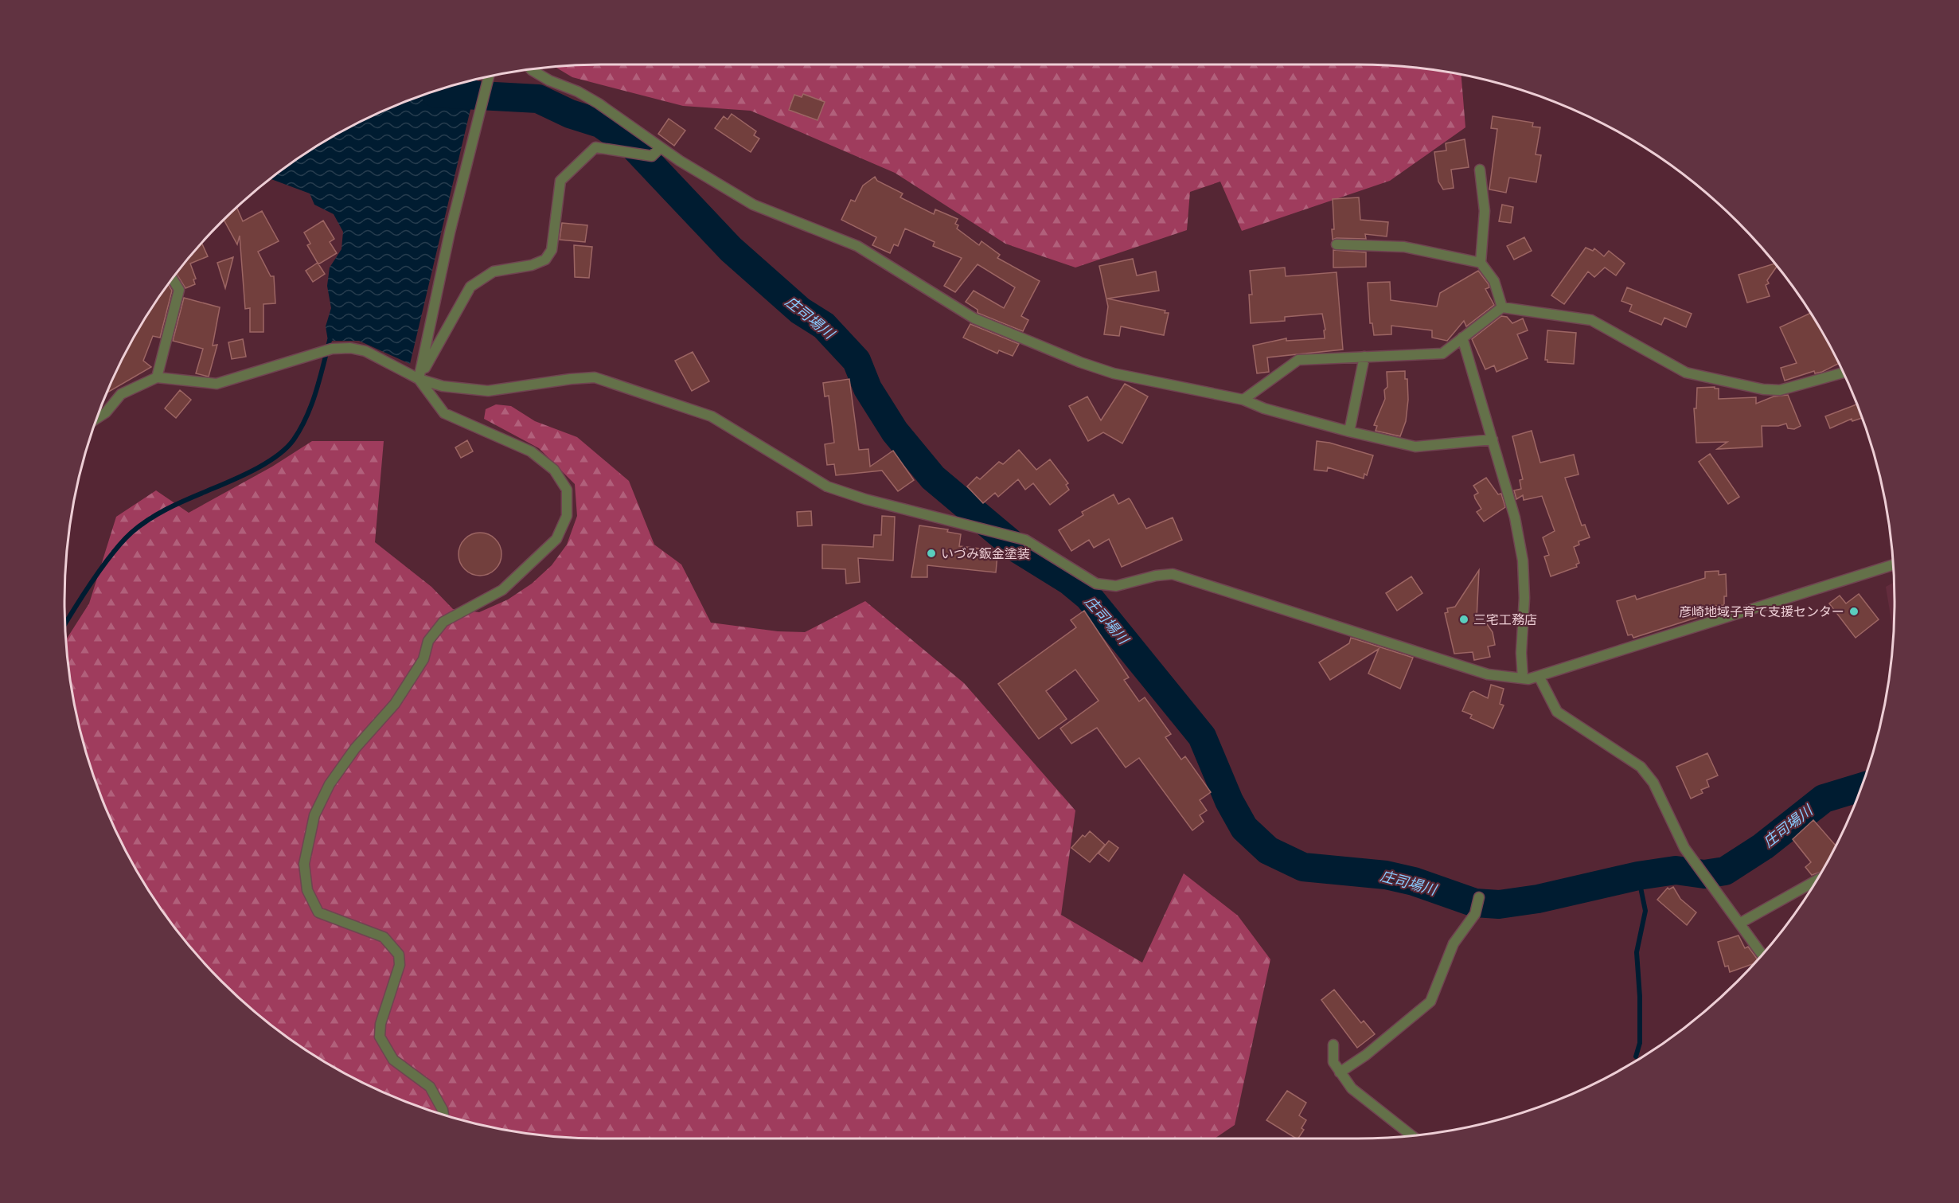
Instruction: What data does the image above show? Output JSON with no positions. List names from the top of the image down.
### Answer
{
  "water": ["庄司場川"],
  "places": ["いづみ鈑金塗装", "彦崎地域子育て支援センター", "三宅工務店"]
}
